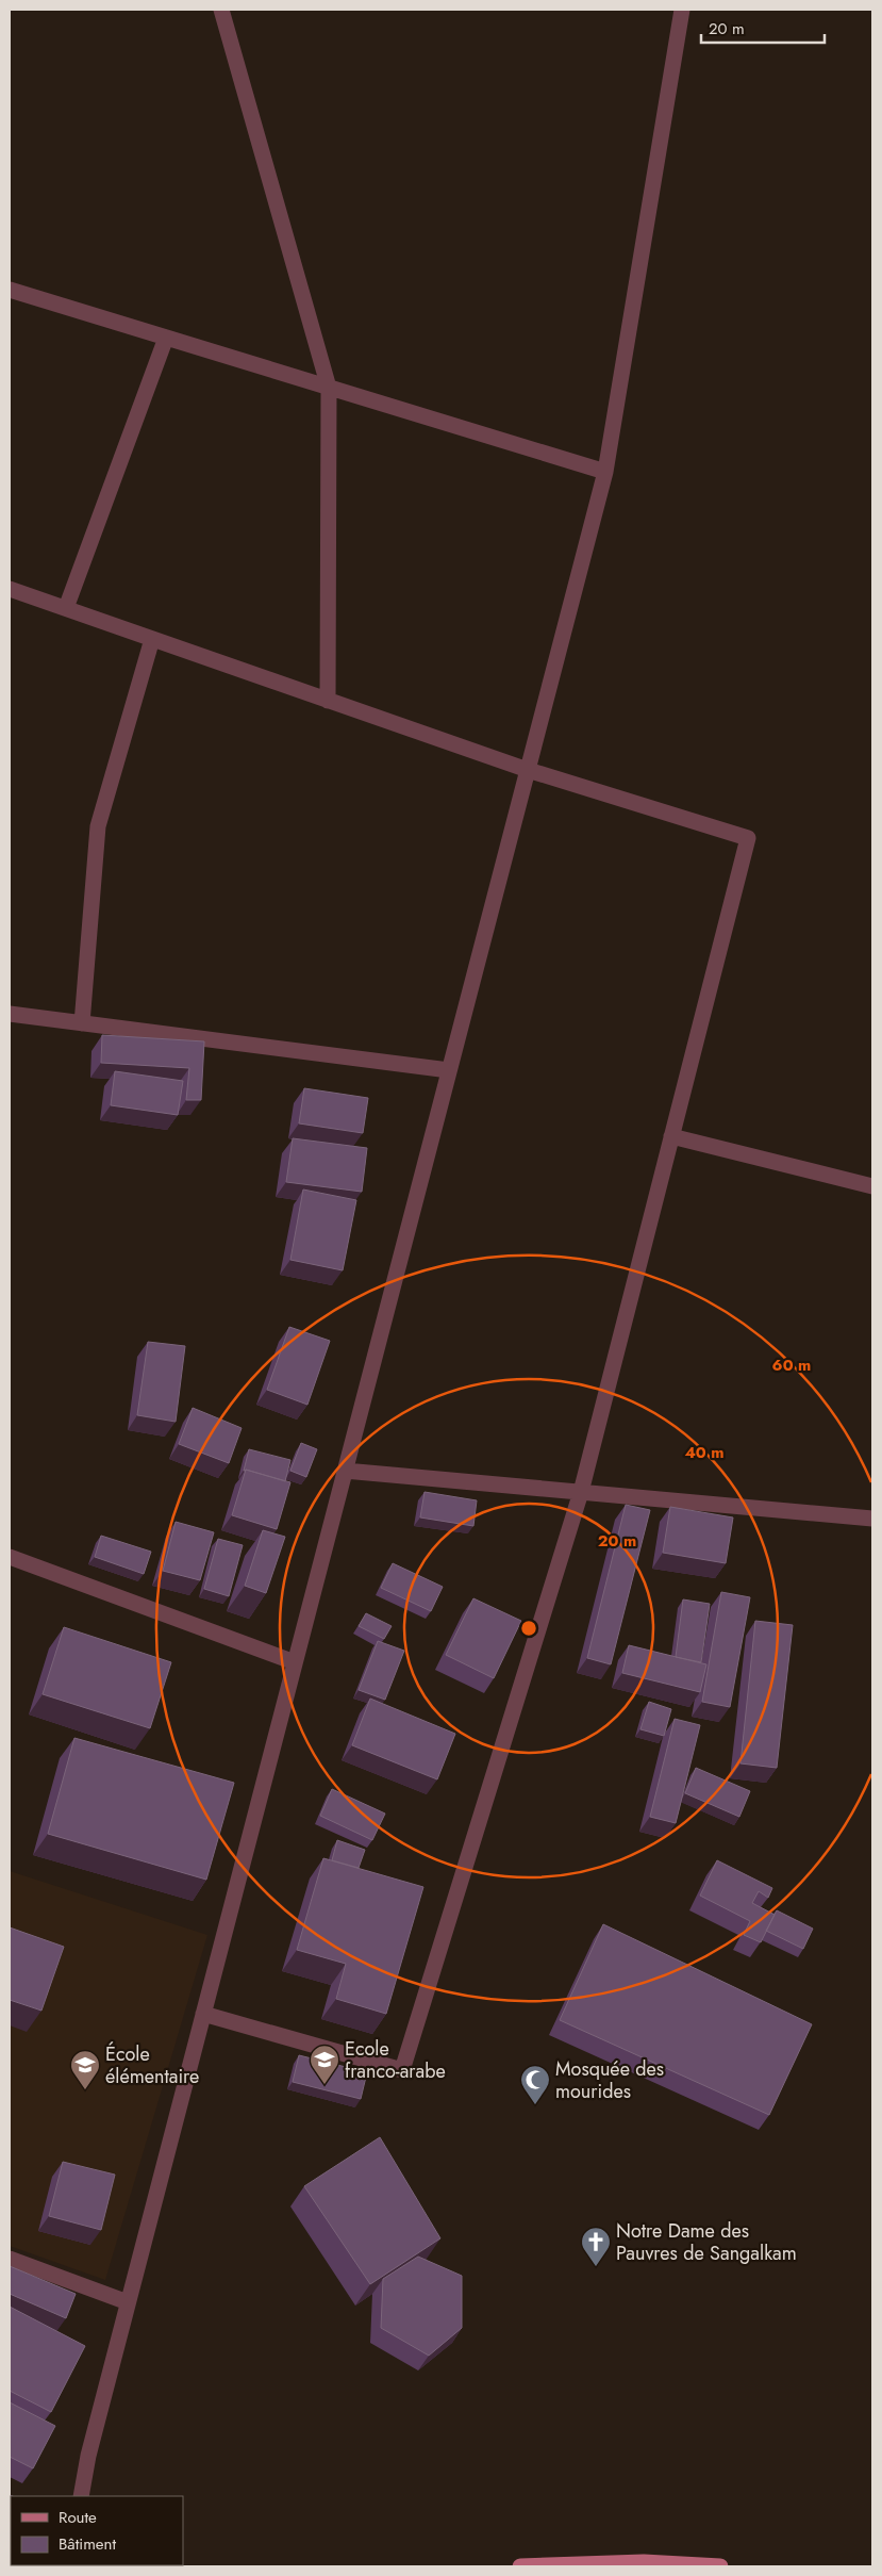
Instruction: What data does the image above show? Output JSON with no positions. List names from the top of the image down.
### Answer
{
  "places": {
    "school or university": ["Ecole franco-arabe", "École élémentaire"],
    "mosque": ["Mosquée des mourides"],
    "church": ["Notre Dame des Pauvres de Sangalkam"]
  },
  "legend": ["Route", "Bâtiment"],
  "scale_bar": "20 m",
  "rings": ["60 m", "40 m", "20 m"]
}
